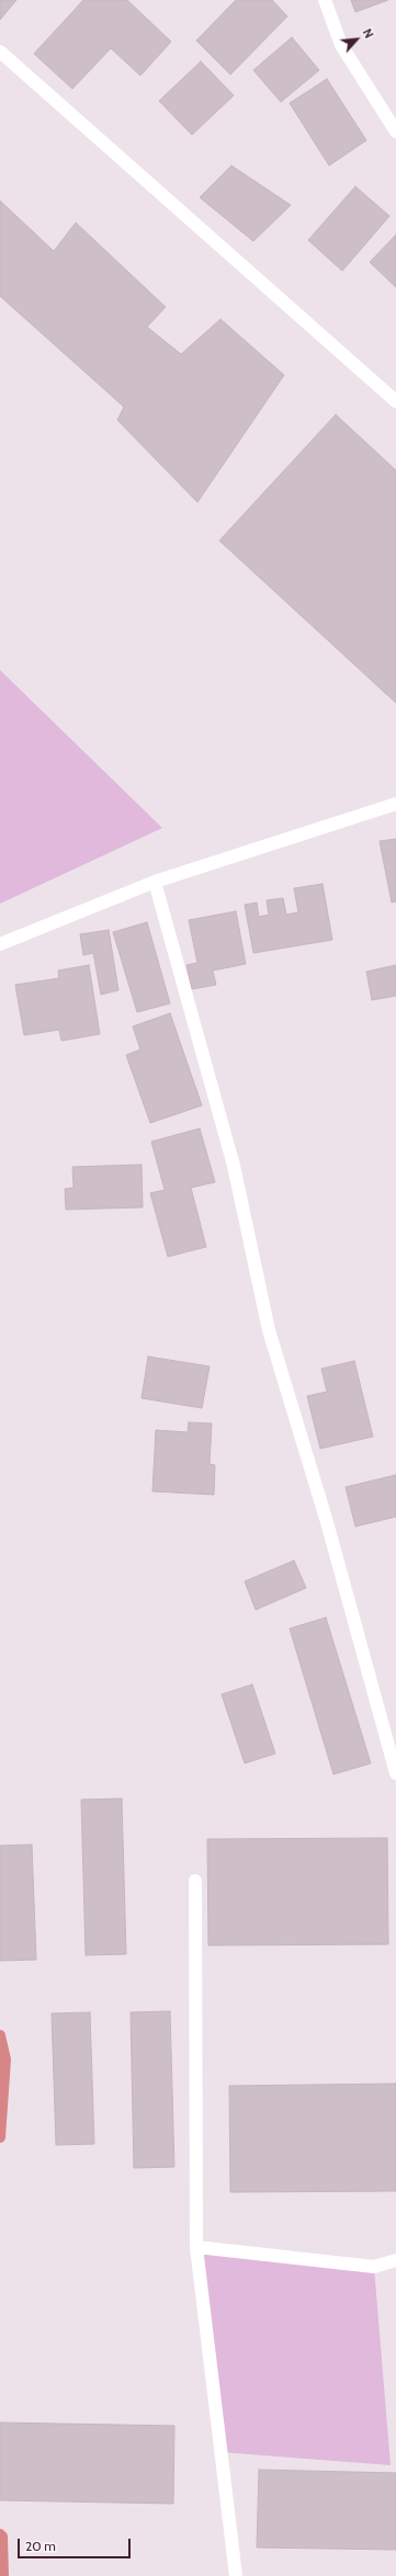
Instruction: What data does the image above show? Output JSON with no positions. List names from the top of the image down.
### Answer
{
  "scale_bar": "20 m",
  "north": "top right"
}
